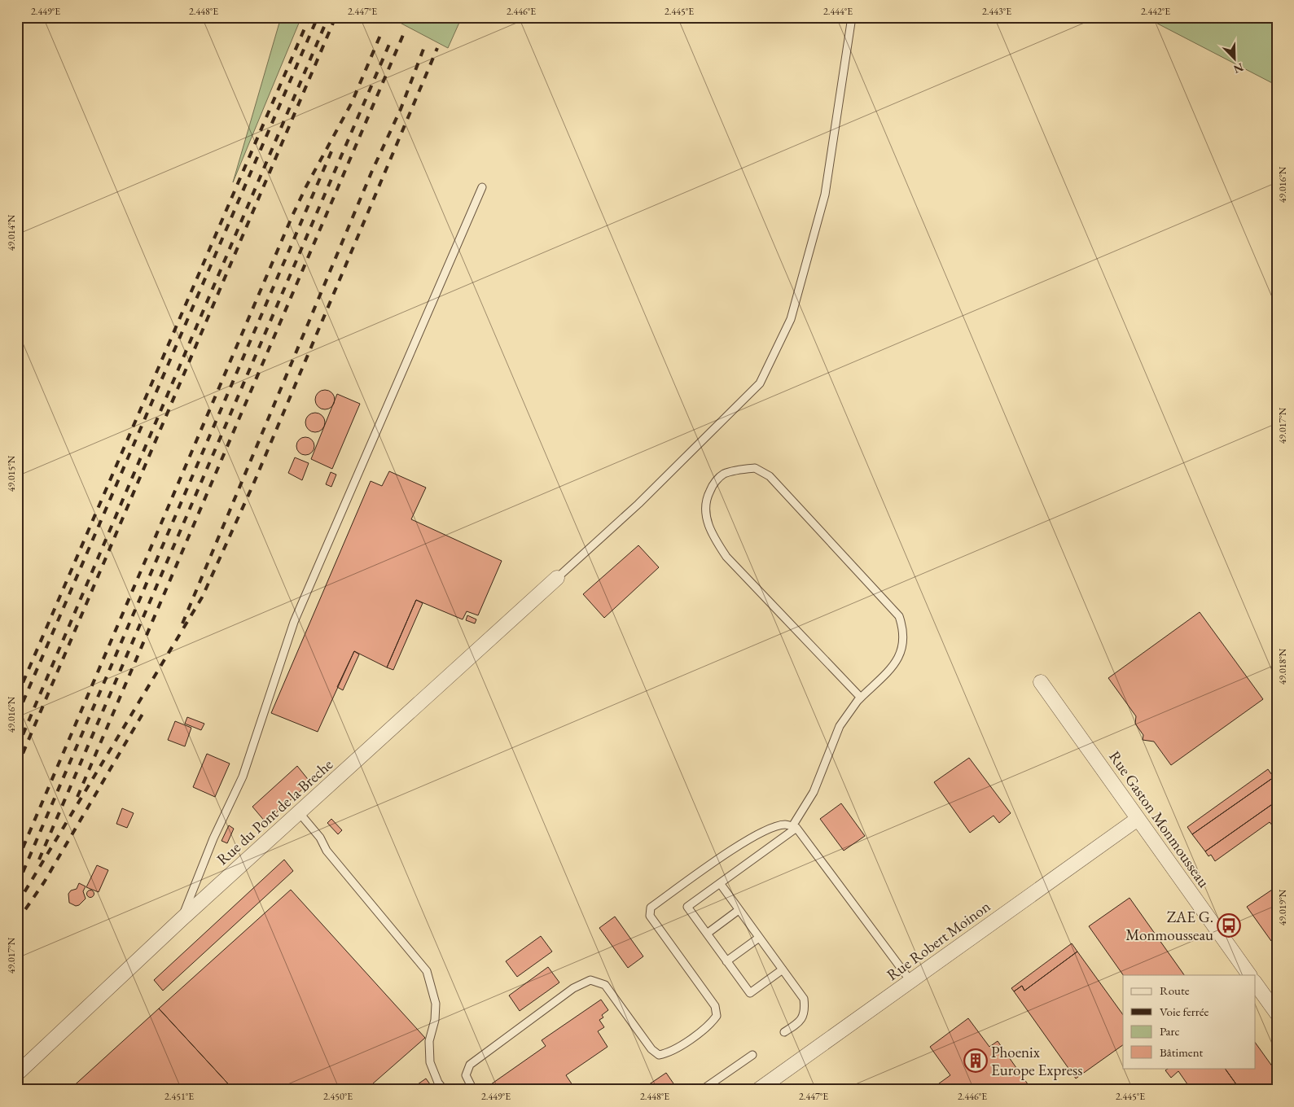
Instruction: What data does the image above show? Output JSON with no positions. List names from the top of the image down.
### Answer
{
  "streets": {
    "street": ["Rue du Pont de la Breche", "Rue Gaston Monmousseau", "Rue Robert Moinon"]
  },
  "crossings": [
    ["Rue Gaston Monmousseau", "Rue Robert Moinon"]
  ],
  "places": {
    "bus stop": ["ZAE G. Monmousseau"],
    "building": ["Phoenix Europe Express"]
  },
  "legend": [
    "Route",
    "Voie ferrée",
    "Parc",
    "Bâtiment"
  ],
  "north": "bottom right",
  "coordinates": [
    "2.449°E",
    "2.448°E",
    "2.447°E",
    "2.446°E",
    "2.445°E",
    "2.444°E",
    "2.443°E",
    "2.442°E",
    "49.016°N",
    "49.014°N",
    "49.017°N",
    "49.015°N",
    "49.018°N",
    "49.019°N",
    "2.451°E",
    "2.450°E"
  ]
}
